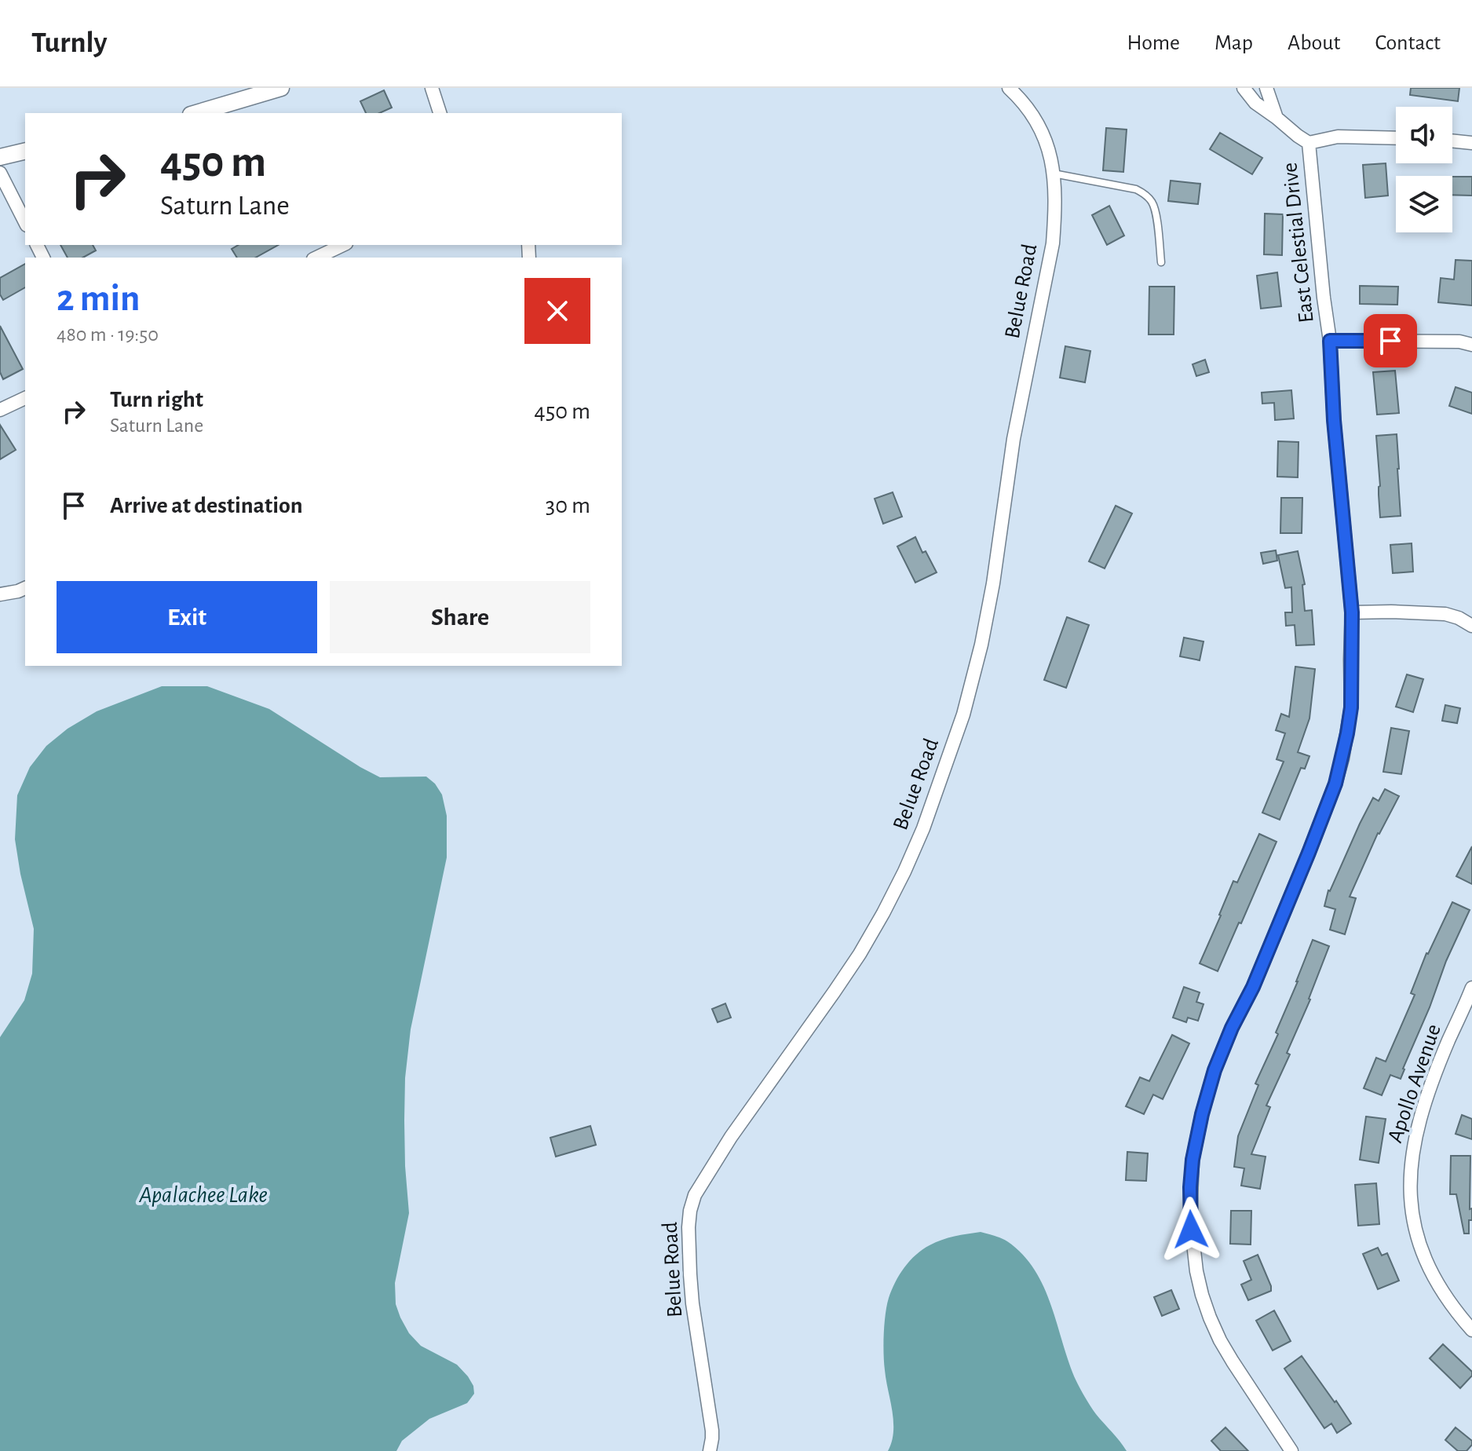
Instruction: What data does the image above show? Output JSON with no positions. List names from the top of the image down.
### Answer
{
  "streets": {
    "street": ["East Celestial Drive", "Belue Road", "Apollo Avenue"]
  },
  "water": ["Apalachee Lake"],
  "page": {
    "header": "Turnly",
    "nav": [
      "Home",
      "Map",
      "About",
      "Contact"
    ],
    "turn": ["450 m", "Saturn Lane"],
    "heading": ["2 min", "480 m · 19:50"],
    "list": [
      {
        "name": "Turn right",
        "note": "Saturn Lane",
        "value": "450 m"
      },
      {
        "name": "Arrive at destination",
        "value": "30 m"
      }
    ],
    "buttons": ["Exit", "Share"]
  }
}
